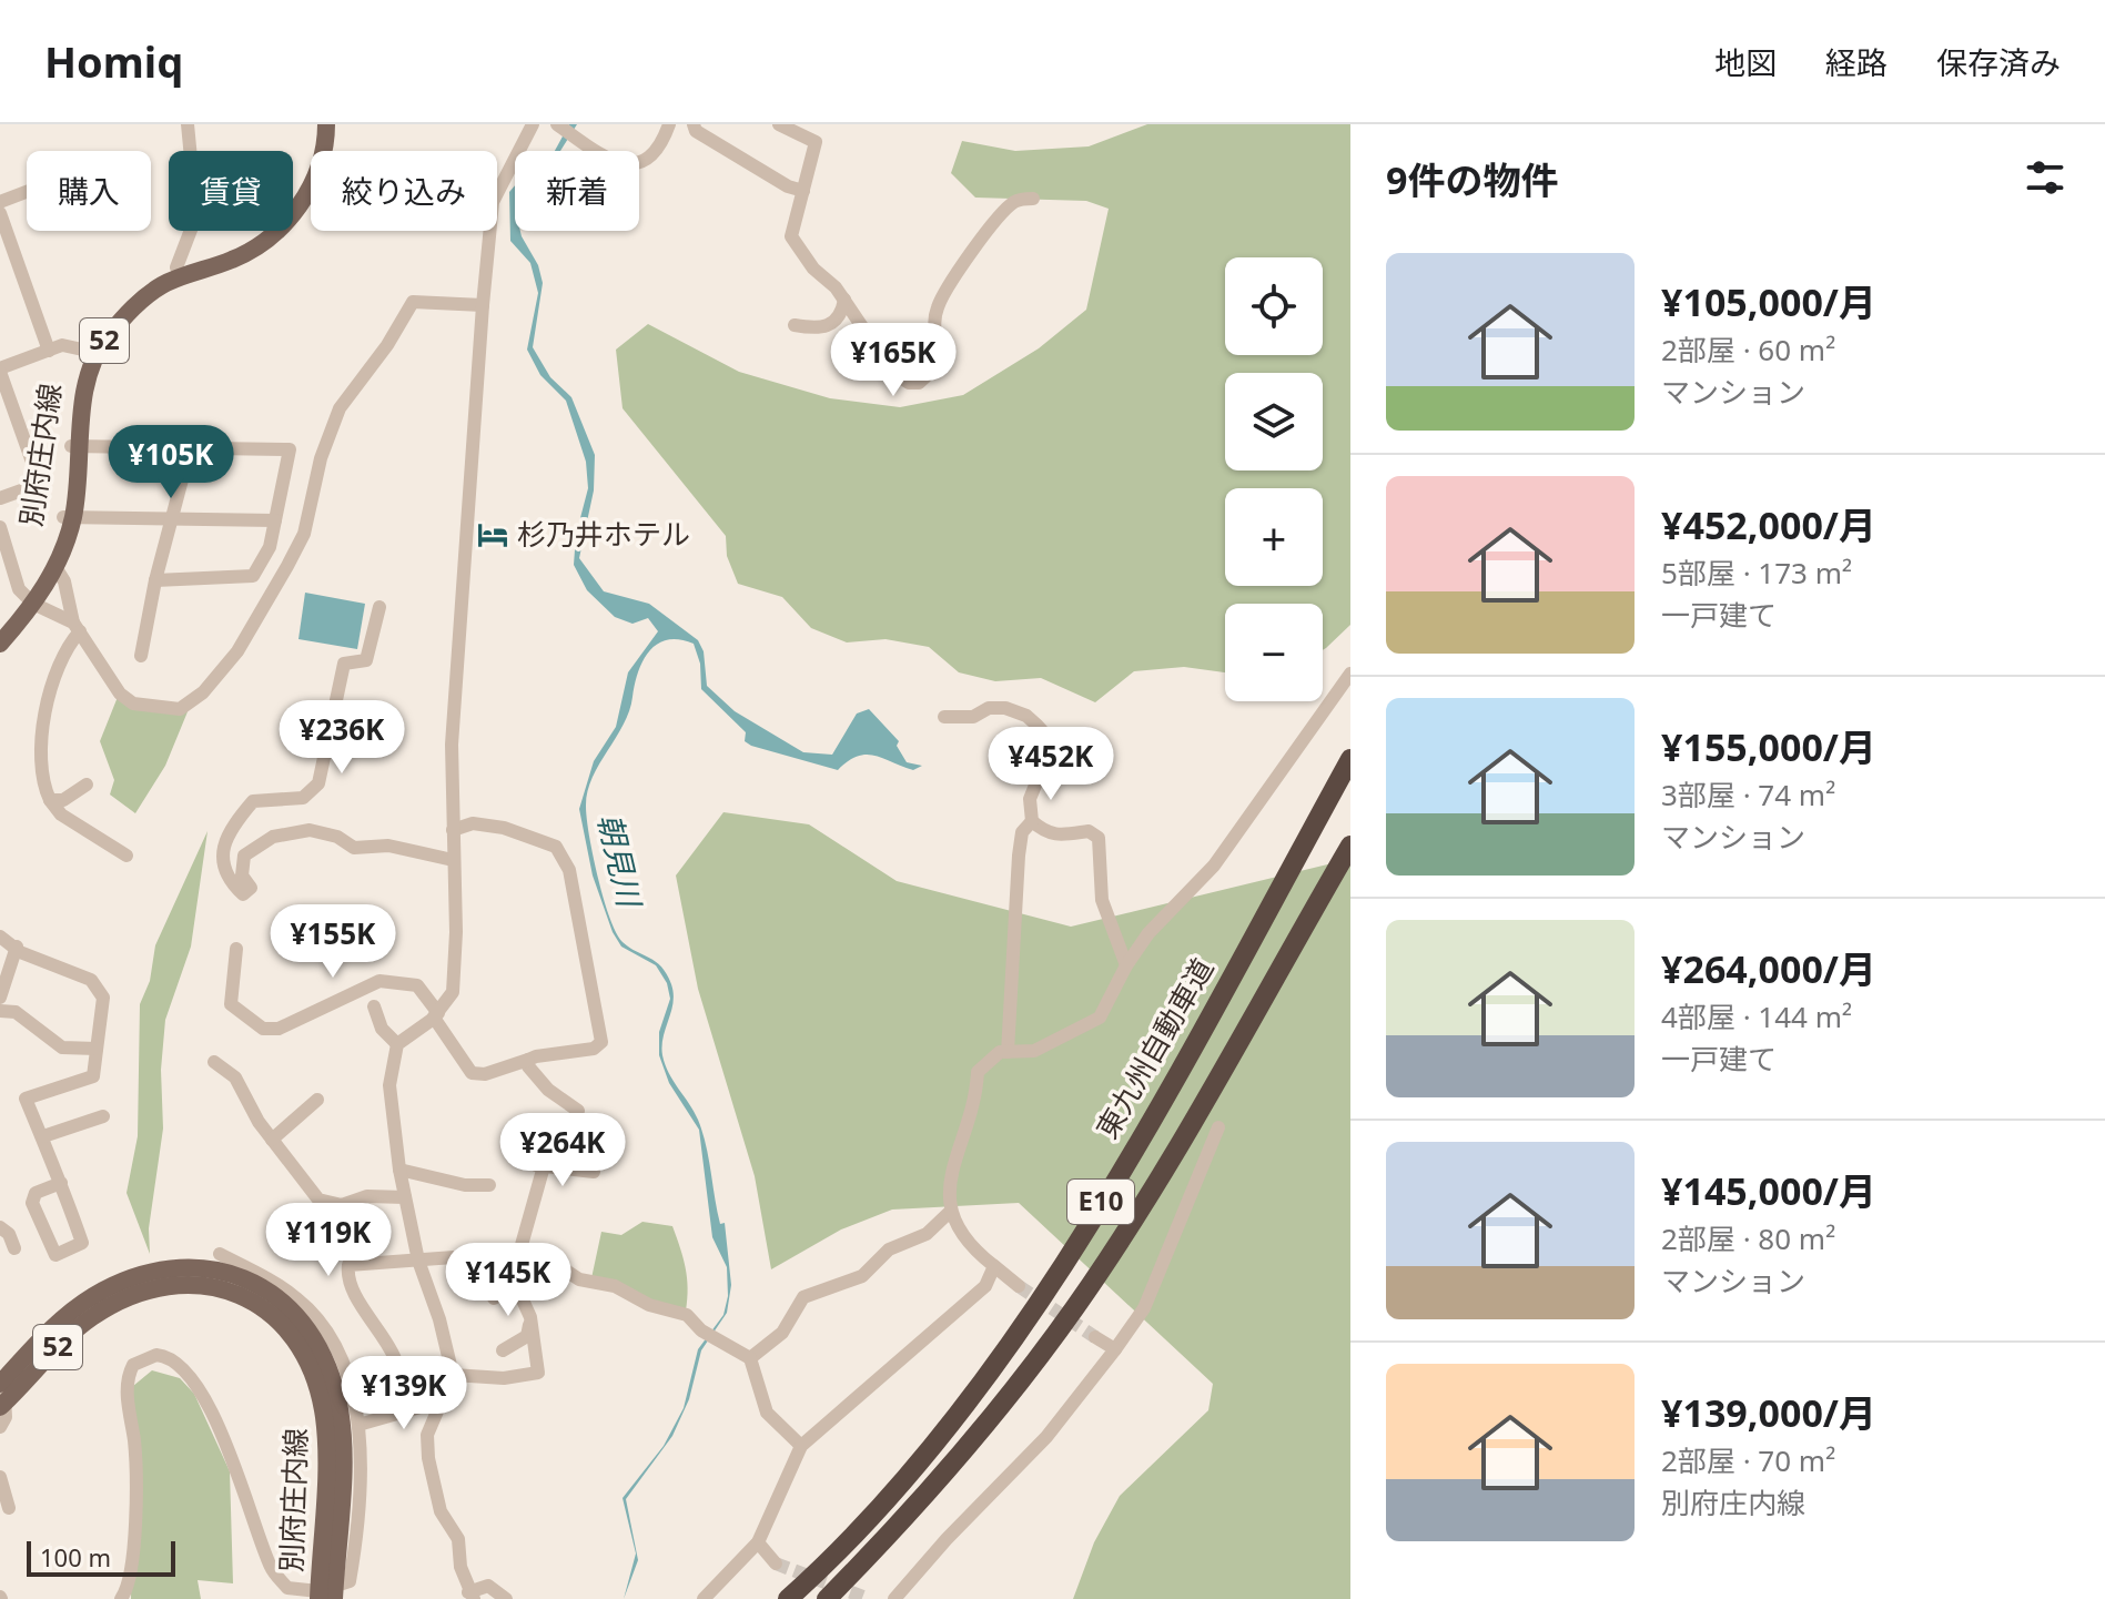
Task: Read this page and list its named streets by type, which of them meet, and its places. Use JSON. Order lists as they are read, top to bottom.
{
  "streets": {
    "highway": ["東九州自動車道", "E10"],
    "main road": ["52", "別府庄内線"]
  },
  "water": ["朝見川"],
  "places": {
    "hotel": ["杉乃井ホテル"]
  },
  "scale_bar": "100 m",
  "page": {
    "header": "Homiq",
    "nav": ["地図", "経路", "保存済み"],
    "heading": "9件の物件",
    "chip": [
      "購入",
      "賃貸",
      "絞り込み",
      "新着"
    ],
    "list": [
      {
        "name": "¥105,000/月",
        "note": "2部屋 · 60 m² · マンション"
      },
      {
        "name": "¥452,000/月",
        "note": "5部屋 · 173 m² · 一戸建て"
      },
      {
        "name": "¥155,000/月",
        "note": "3部屋 · 74 m² · マンション"
      },
      {
        "name": "¥264,000/月",
        "note": "4部屋 · 144 m² · 一戸建て"
      },
      {
        "name": "¥145,000/月",
        "note": "2部屋 · 80 m² · マンション"
      },
      {
        "name": "¥139,000/月",
        "note": "2部屋 · 70 m² · 別府庄内線"
      }
    ],
    "map_buttons": ["+", "−"],
    "price": [
      "¥165K",
      "¥105K",
      "¥236K",
      "¥452K",
      "¥155K",
      "¥264K",
      "¥119K",
      "¥145K",
      "¥139K"
    ],
    "scale": "100 m"
  }
}
